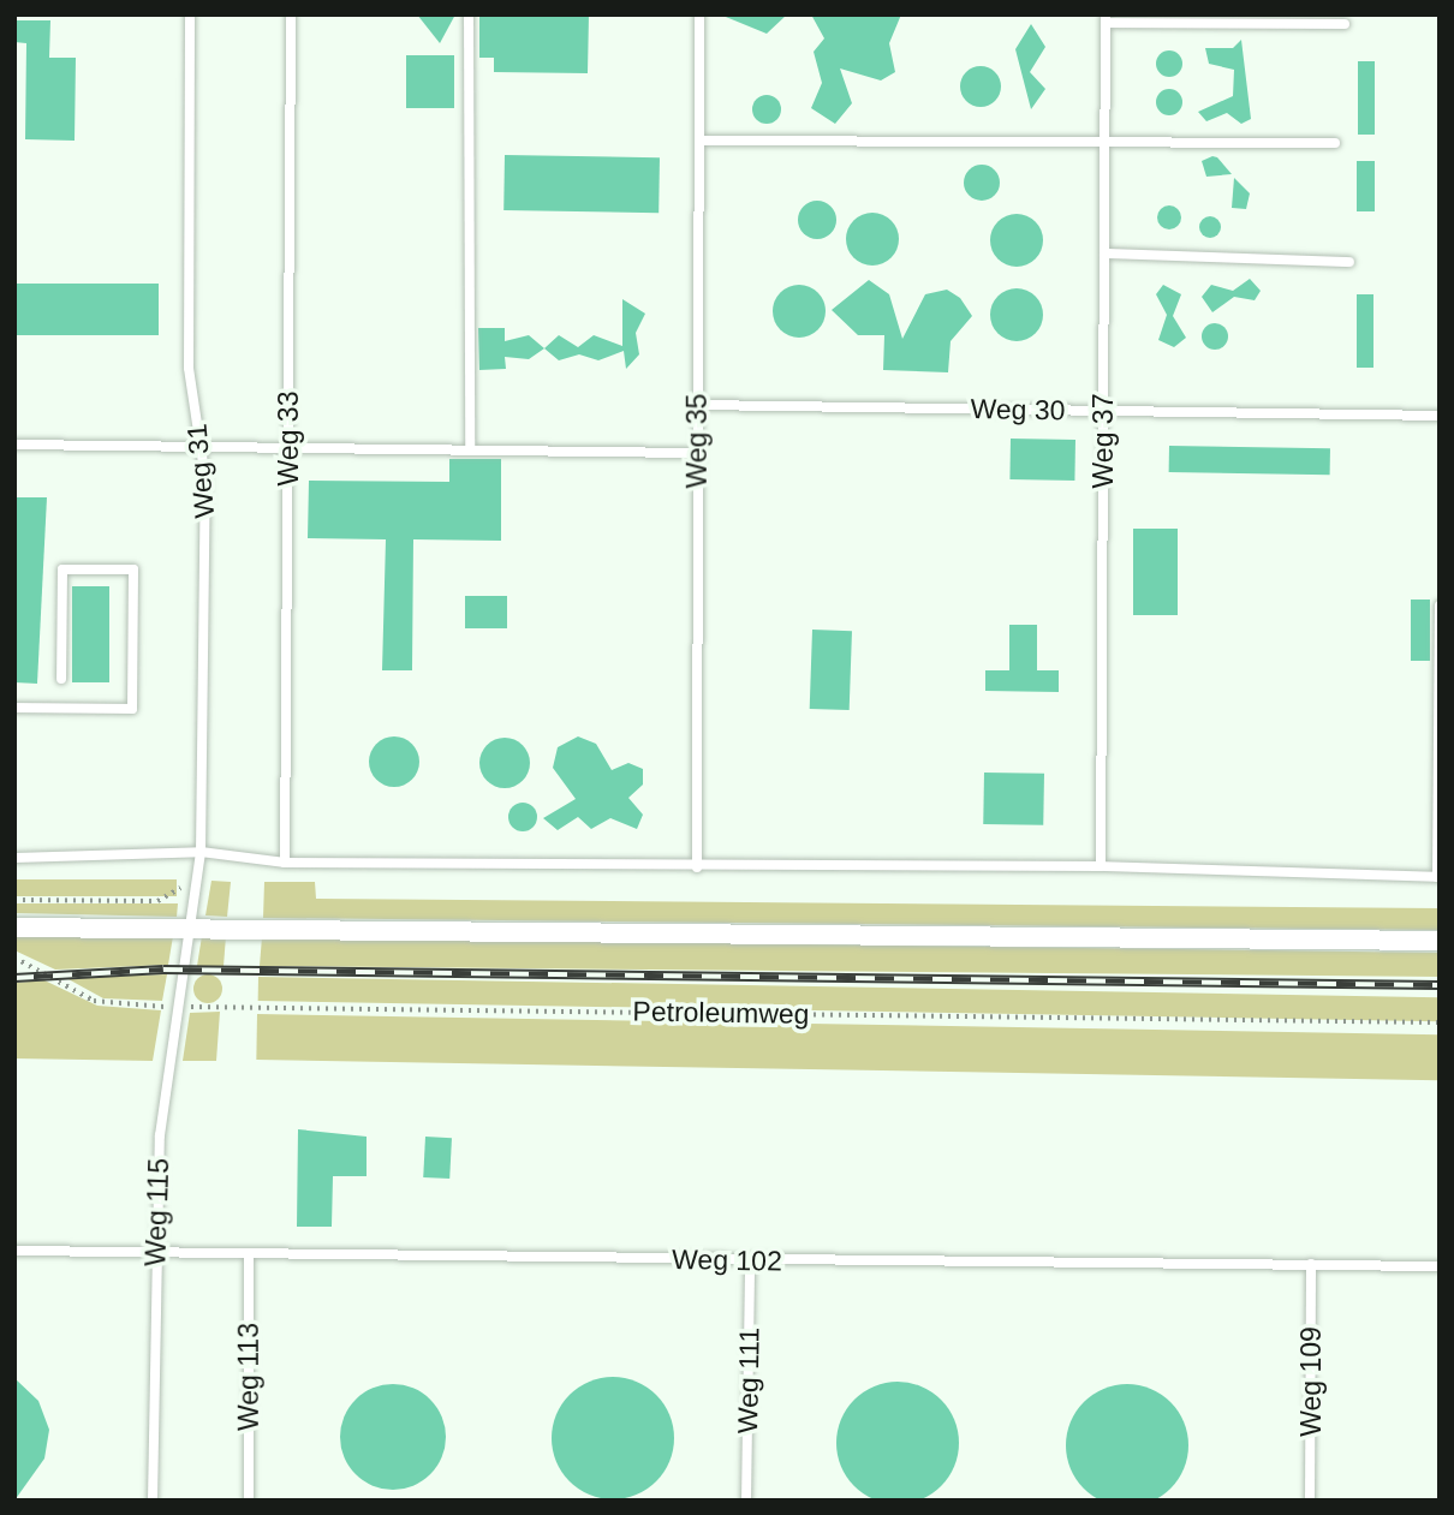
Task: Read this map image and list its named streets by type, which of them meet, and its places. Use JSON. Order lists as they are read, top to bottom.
{
  "streets": {
    "lane": [
      "Weg 30",
      "Weg 33",
      "Weg 35",
      "Weg 37",
      "Weg 31",
      "Weg 115",
      "Weg 102",
      "Weg 113",
      "Weg 111",
      "Weg 109"
    ],
    "path": ["Petroleumweg"]
  },
  "crossings": [
    ["Weg 30", "Weg 35"],
    ["Weg 30", "Weg 37"],
    ["Weg 31", "Weg 115"],
    ["Petroleumweg", "Weg 115"],
    ["Weg 115", "Weg 102"],
    ["Weg 102", "Weg 113"],
    ["Weg 102", "Weg 111"],
    ["Weg 102", "Weg 109"]
  ]
}
